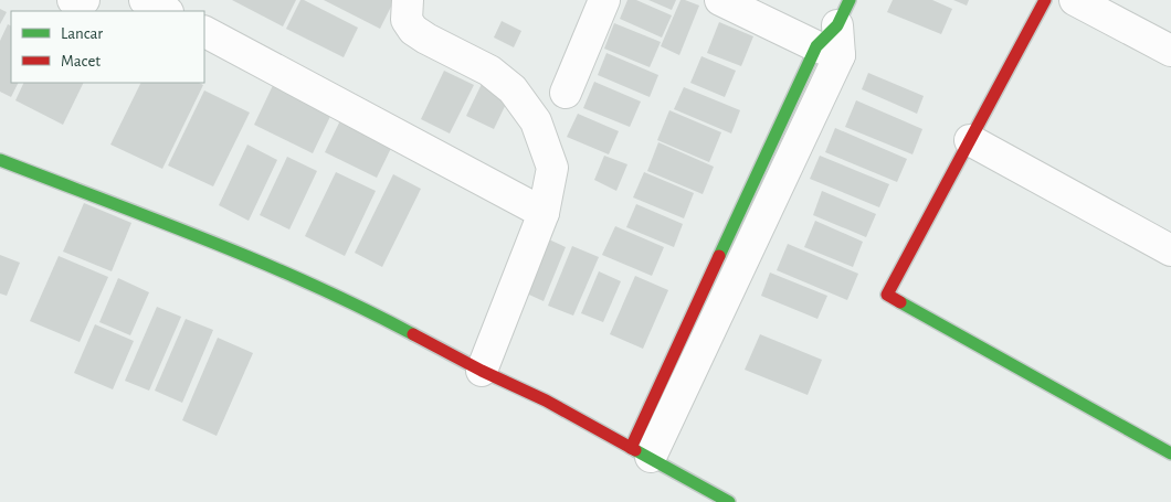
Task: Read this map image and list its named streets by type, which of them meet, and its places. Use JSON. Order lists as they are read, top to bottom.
{
  "legend": ["Lancar", "Macet"]
}
